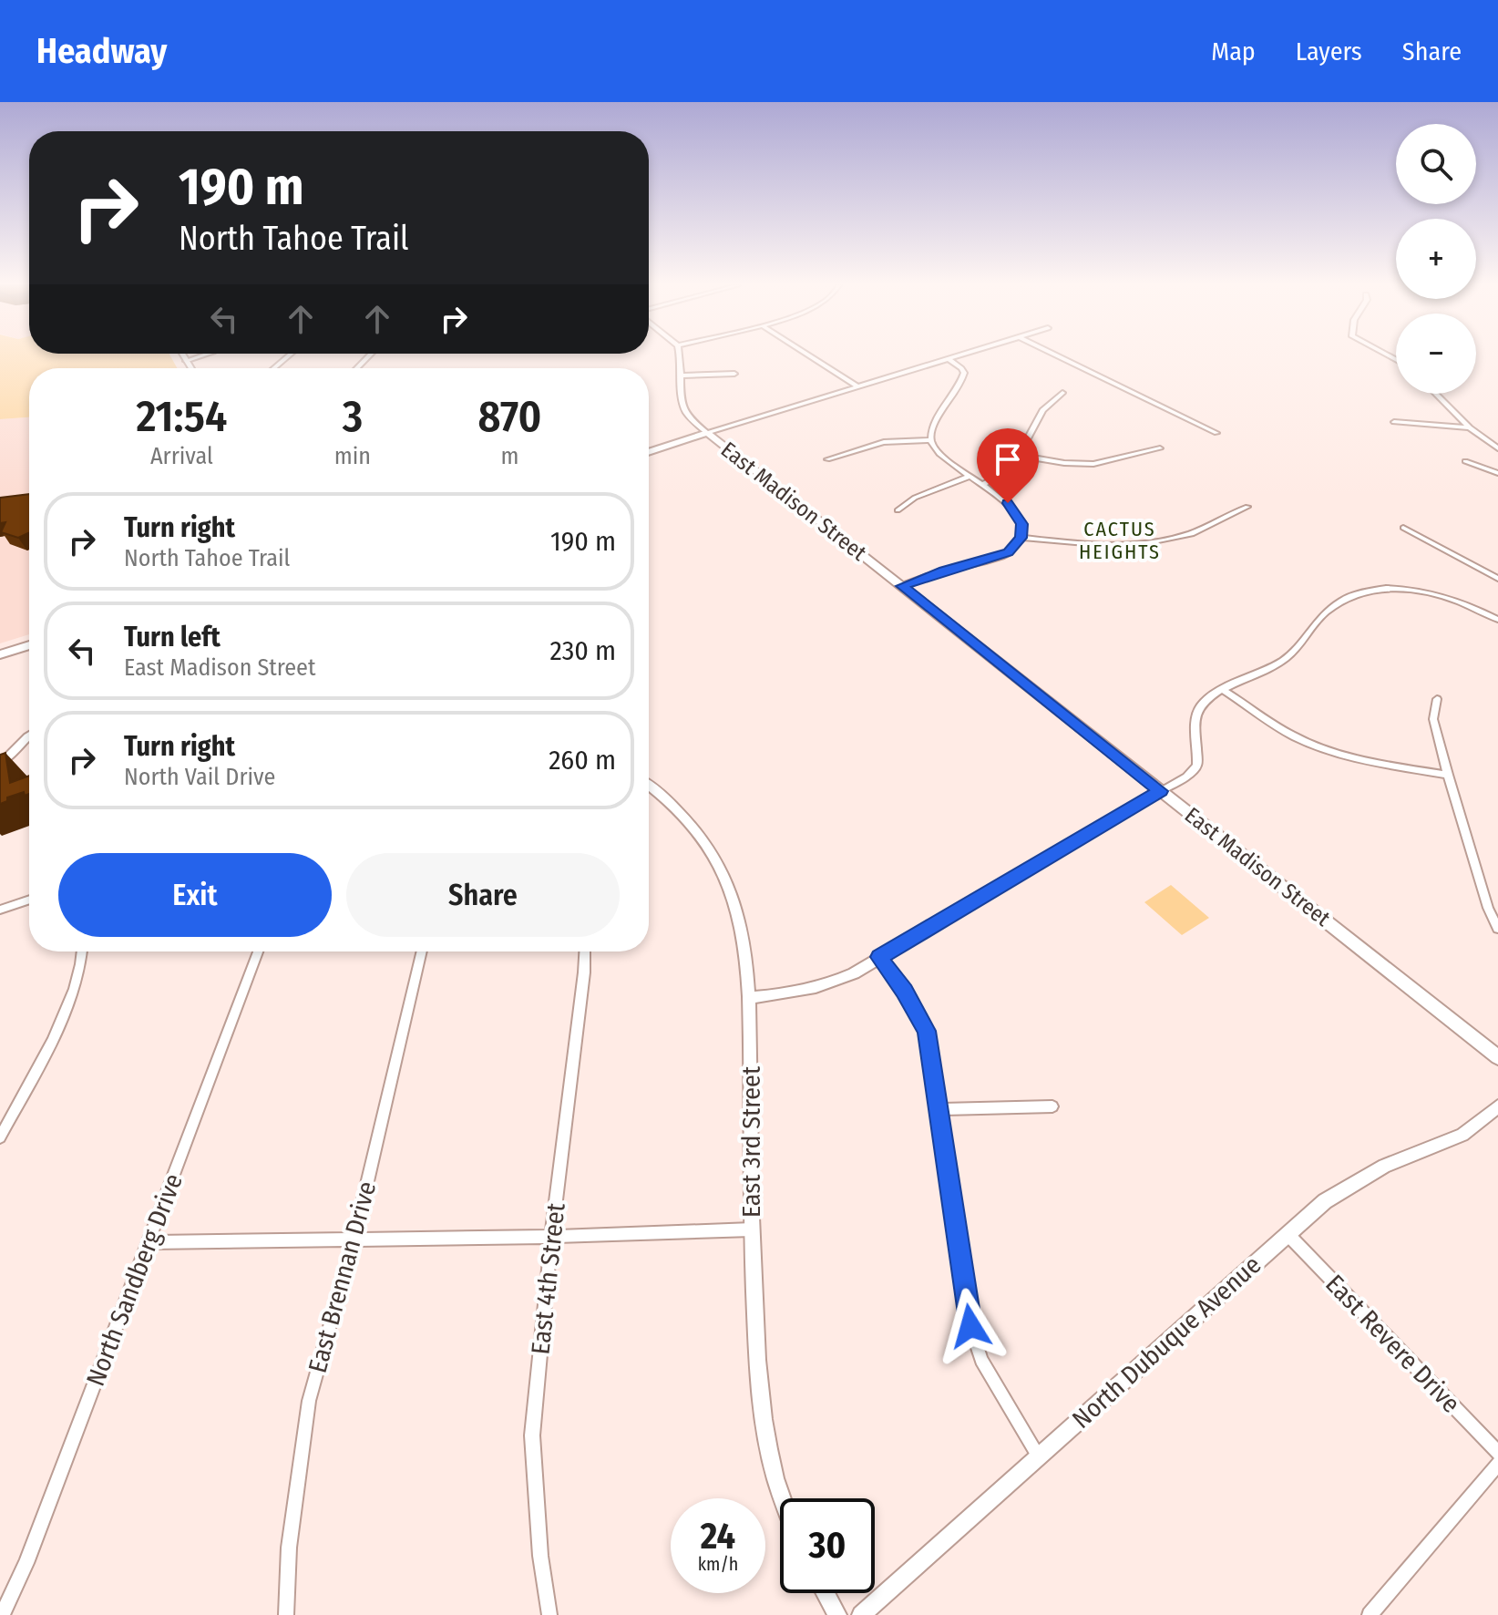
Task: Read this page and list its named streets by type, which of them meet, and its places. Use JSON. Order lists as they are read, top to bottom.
{
  "streets": {
    "main road": ["East Madison Street"],
    "street": [
      "East 3rd Street",
      "East Brennan Drive",
      "East 4th Street",
      "North Sandberg Drive",
      "North Dubuque Avenue",
      "East Revere Drive"
    ]
  },
  "crossings": [
    ["North Dubuque Avenue", "East Revere Drive"]
  ],
  "districts": ["CACTUS HEIGHTS"],
  "page": {
    "header": "Headway",
    "nav": ["Map", "Layers", "Share"],
    "map_buttons": ["+", "−"],
    "turn": ["190 m", "North Tahoe Trail"],
    "eta": [
      "21:54",
      "Arrival",
      "3",
      "min",
      "870",
      "m"
    ],
    "list": [
      {
        "name": "Turn right",
        "note": "North Tahoe Trail",
        "value": "190 m"
      },
      {
        "name": "Turn left",
        "note": "East Madison Street",
        "value": "230 m"
      },
      {
        "name": "Turn right",
        "note": "North Vail Drive",
        "value": "260 m"
      }
    ],
    "buttons": ["Exit", "Share"],
    "speed": "24 km/h",
    "limit": "30"
  }
}
